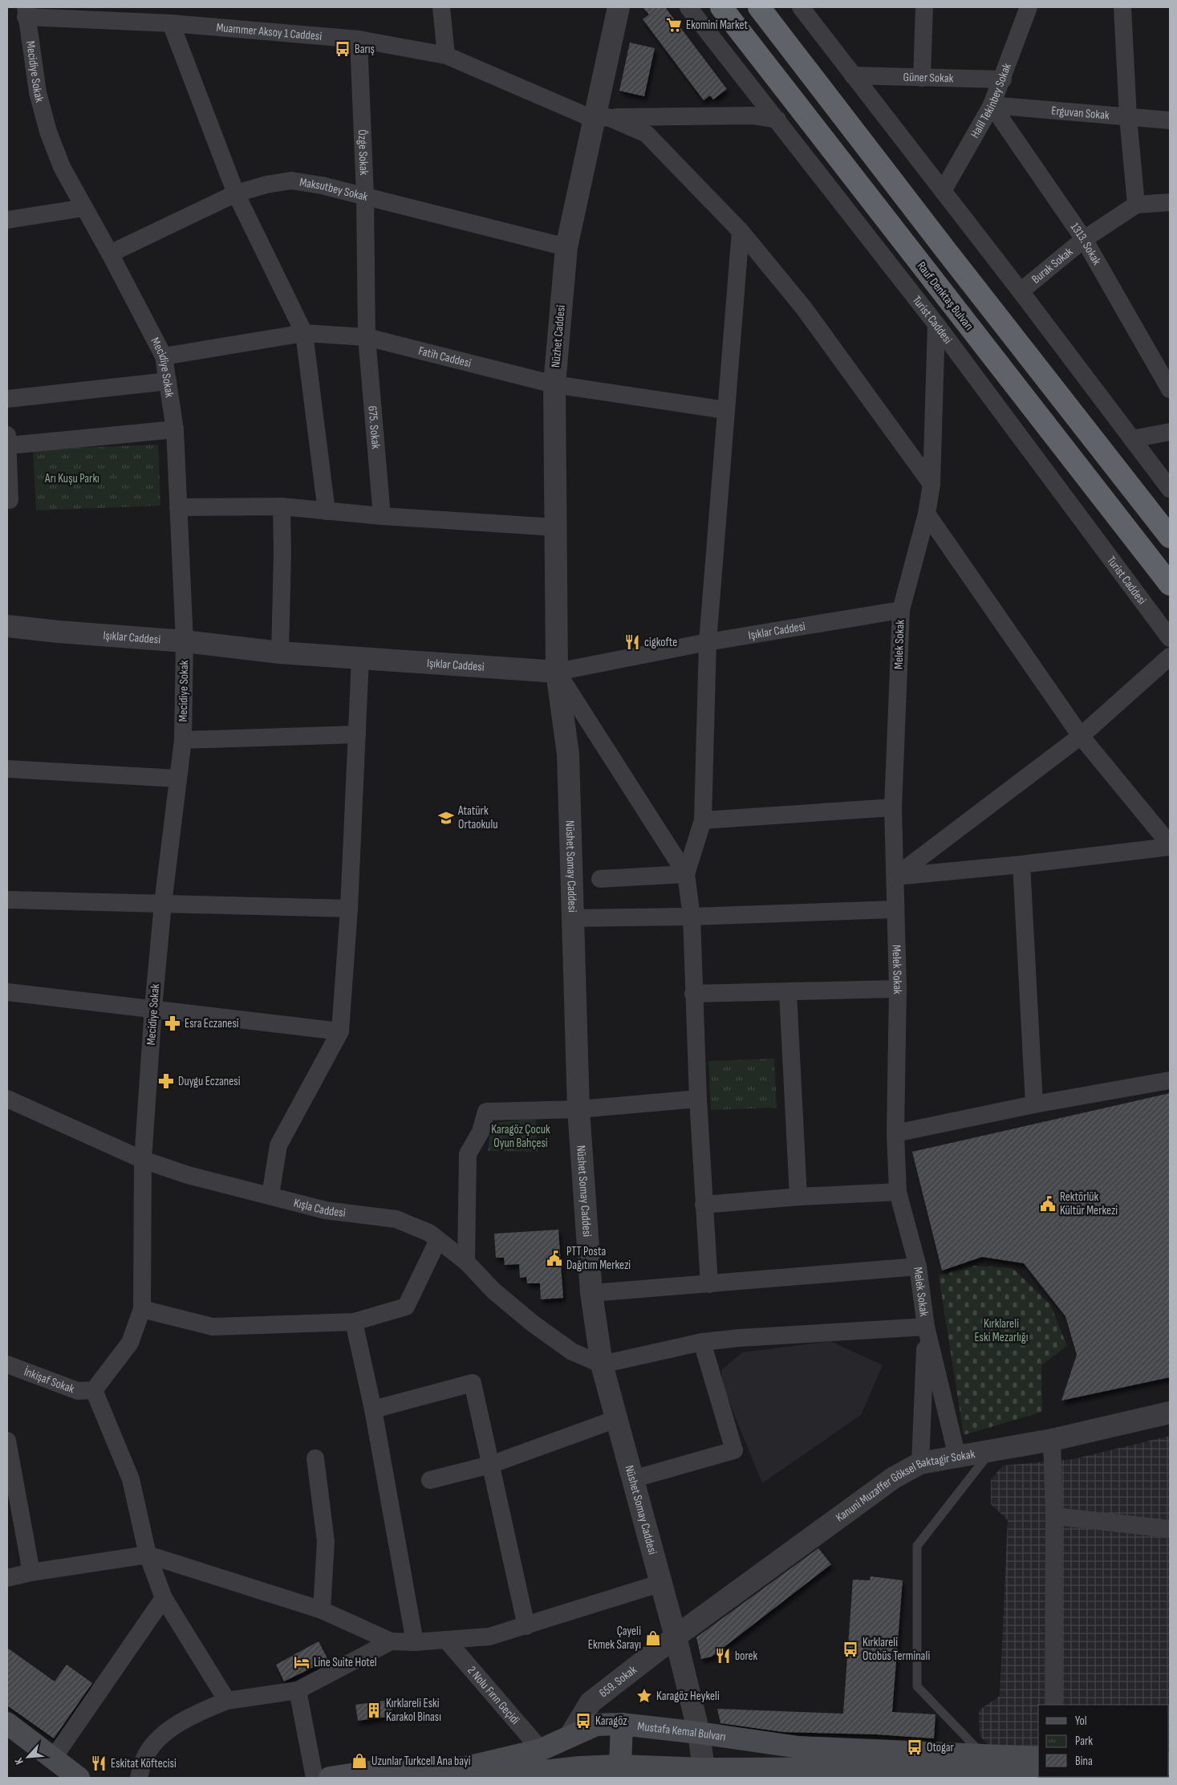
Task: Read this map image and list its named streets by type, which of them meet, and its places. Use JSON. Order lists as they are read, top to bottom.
{
  "streets": {
    "highway": ["Rauf Denktaş Bulvarı"],
    "main road": ["Mustafa Kemal Bulvarı"],
    "street": [
      "Muammer Aksoy 1 Caddesi",
      "Mecidiye Sokak",
      "Güner Sokak",
      "Halil Tekinbey Sokak",
      "Erguvan Sokak",
      "Özge Sokak",
      "Maksutbey Sokak",
      "1313. Sokak",
      "Burak Sokak",
      "Turist Caddesi",
      "Nüzhet Caddesi",
      "Fatih Caddesi",
      "675. Sokak",
      "Işıklar Caddesi",
      "Melek Sokak",
      "Nüshet Somay Caddesi",
      "Kışla Caddesi",
      "İnkişaf Sokak",
      "Kanuni Muzaffer Göksel Baktagir Sokak",
      "659. Sokak",
      "2 Nolu Fırın Geçidi"
    ]
  },
  "crossings": [
    ["Muammer Aksoy 1 Caddesi", "Mecidiye Sokak"],
    ["Muammer Aksoy 1 Caddesi", "Özge Sokak"],
    ["Muammer Aksoy 1 Caddesi", "Nüzhet Caddesi"],
    ["Muammer Aksoy 1 Caddesi", "Melek Sokak"],
    ["Mecidiye Sokak", "Maksutbey Sokak"],
    ["Mecidiye Sokak", "Fatih Caddesi"],
    ["Mecidiye Sokak", "Işıklar Caddesi"],
    ["Mecidiye Sokak", "Kışla Caddesi"],
    ["Mecidiye Sokak", "İnkişaf Sokak"],
    ["Güner Sokak", "Halil Tekinbey Sokak"],
    ["Halil Tekinbey Sokak", "Erguvan Sokak"],
    ["Halil Tekinbey Sokak", "1313. Sokak"],
    ["Erguvan Sokak", "1313. Sokak"],
    ["Özge Sokak", "Maksutbey Sokak"],
    ["Özge Sokak", "Fatih Caddesi"],
    ["Özge Sokak", "675. Sokak"],
    ["Maksutbey Sokak", "Nüzhet Caddesi"],
    ["1313. Sokak", "Burak Sokak"],
    ["Turist Caddesi", "Melek Sokak"],
    ["Nüzhet Caddesi", "Fatih Caddesi"],
    ["Nüzhet Caddesi", "Işıklar Caddesi"],
    ["Nüzhet Caddesi", "Nüshet Somay Caddesi"],
    ["Fatih Caddesi", "675. Sokak"],
    ["Işıklar Caddesi", "Melek Sokak"],
    ["Işıklar Caddesi", "Nüshet Somay Caddesi"],
    ["Melek Sokak", "Kanuni Muzaffer Göksel Baktagir Sokak"],
    ["Nüshet Somay Caddesi", "Kışla Caddesi"],
    ["Nüshet Somay Caddesi", "Kanuni Muzaffer Göksel Baktagir Sokak"],
    ["Nüshet Somay Caddesi", "659. Sokak"],
    ["Nüshet Somay Caddesi", "Mustafa Kemal Bulvarı"],
    ["Kanuni Muzaffer Göksel Baktagir Sokak", "659. Sokak"],
    ["659. Sokak", "Mustafa Kemal Bulvarı"],
    ["2 Nolu Fırın Geçidi", "Mustafa Kemal Bulvarı"]
  ],
  "parks": ["Arı Kuşu Parkı", "Karagöz Çocuk Oyun Bahçesi", "Kırklareli Eski Mezarlığı"],
  "places": {
    "supermarket": ["Ekomini Market"],
    "bus stop": [
      "Barış",
      "Kırklareli Otobüs Terminali",
      "Karagöz",
      "Otogar"
    ],
    "restaurant": ["cigkofte", "borek", "Eskitat Köftecisi"],
    "school or university": ["Atatürk Ortaokulu"],
    "pharmacy": ["Esra Eczanesi", "Duygu Eczanesi"],
    "public building": ["Rektörlük Kültür Merkezi", "PTT Posta Dağıtım Merkezi"],
    "shop": ["Çayeli Ekmek Sarayı", "Uzunlar Turkcell Ana bayi"],
    "hotel": ["Line Suite Hotel"],
    "place": ["Karagöz Heykeli"],
    "building": ["Kırklareli Eski Karakol Binası"]
  },
  "legend": ["Yol", "Park", "Bina"],
  "north": "bottom left"
}
